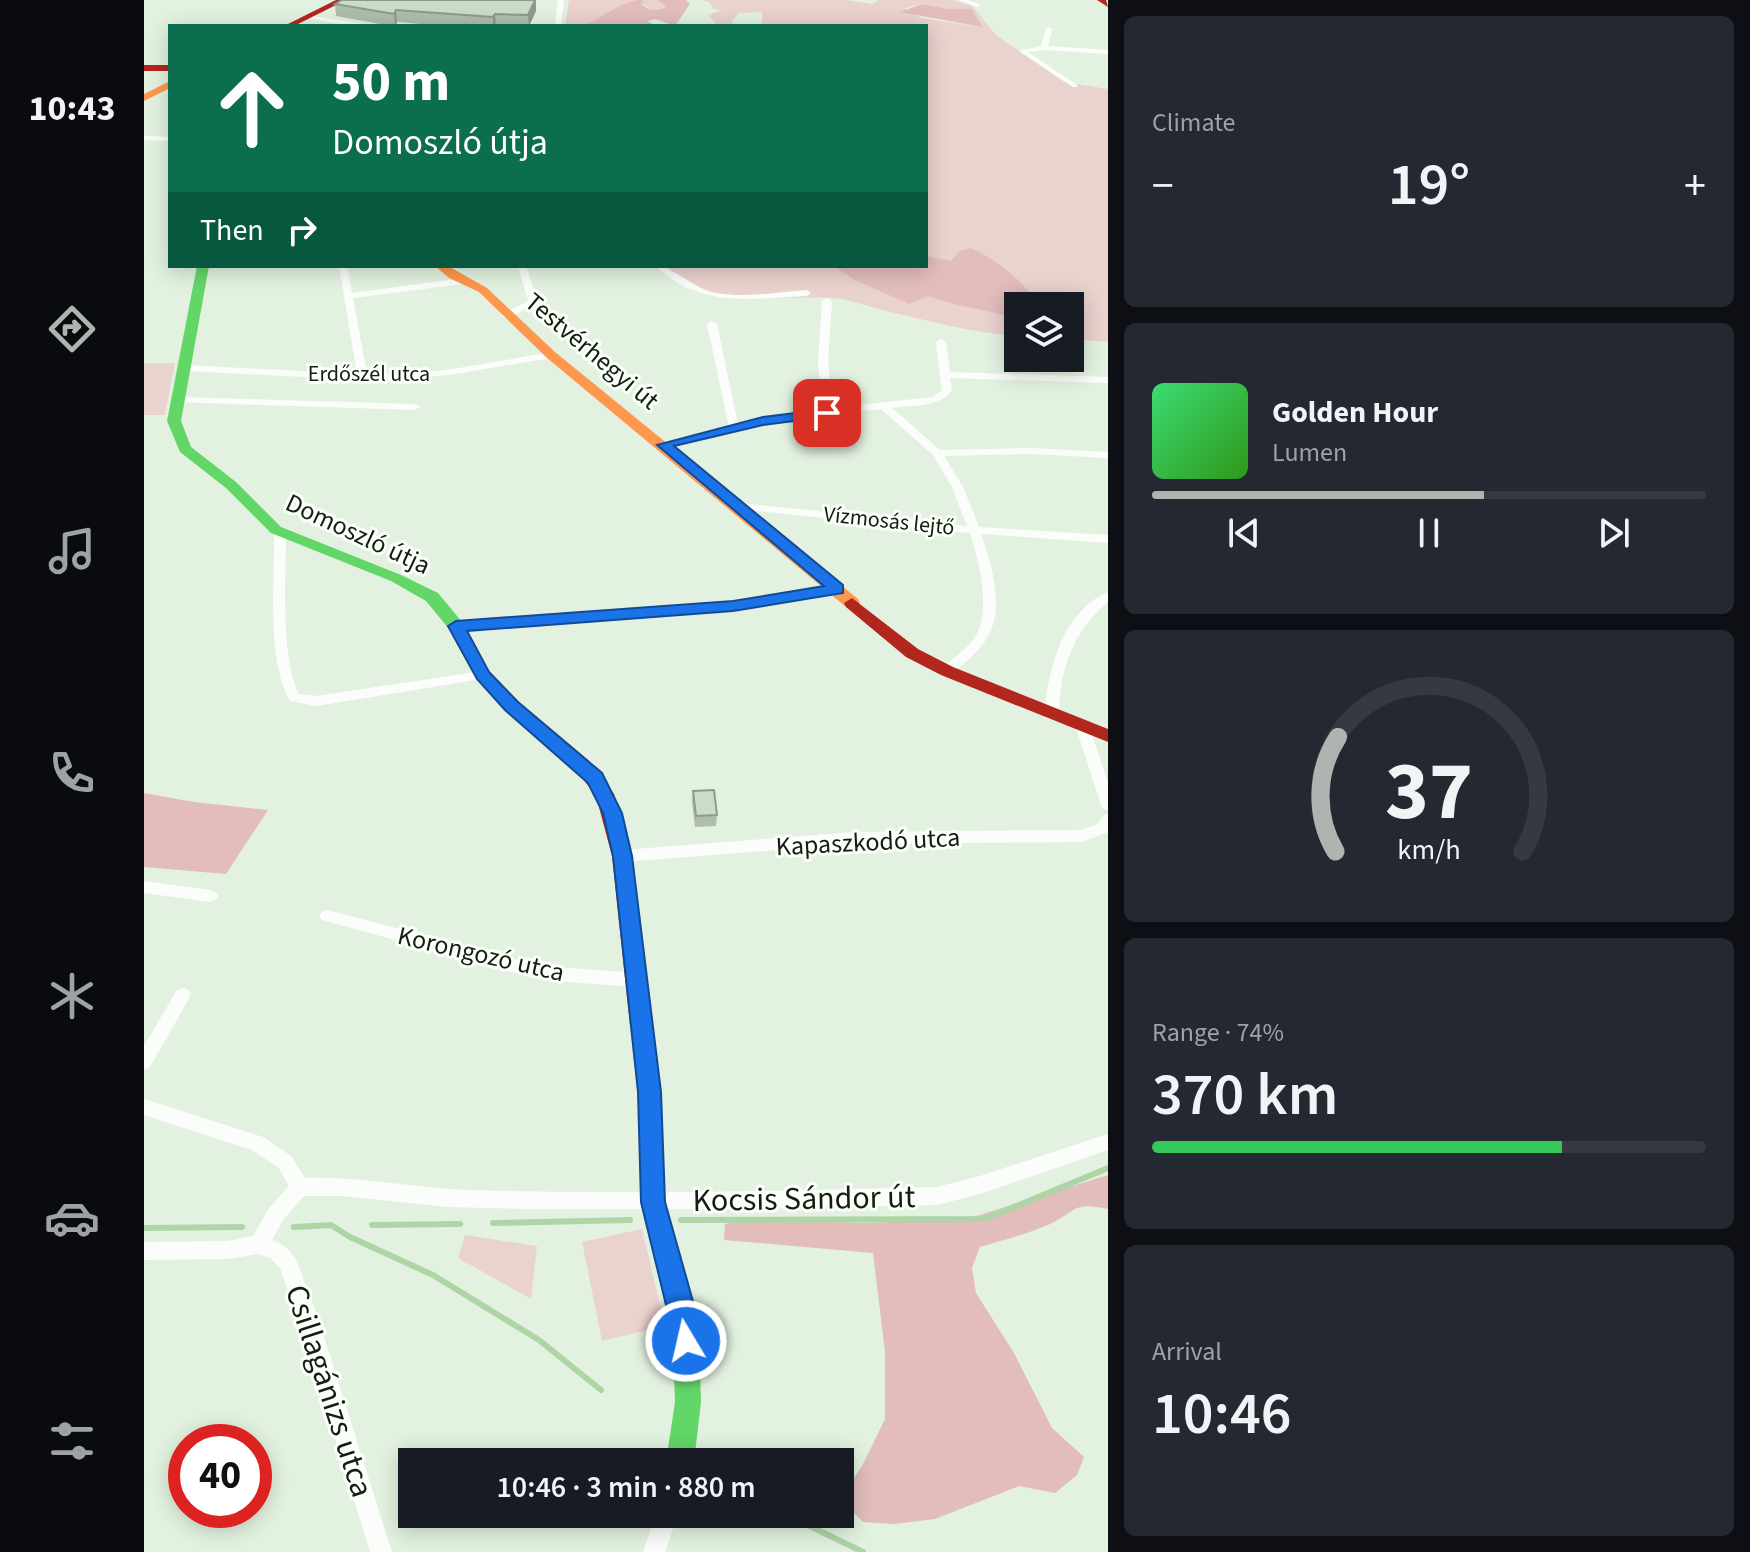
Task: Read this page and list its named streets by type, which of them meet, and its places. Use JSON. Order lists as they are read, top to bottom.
{
  "streets": {
    "street": [
      "Testvérhegyi út",
      "Erdőszél utca",
      "Vízmosás lejtő",
      "Domoszló útja",
      "Kapaszkodó utca",
      "Korongozó utca",
      "Kocsis Sándor út",
      "Csillagánizs utca"
    ]
  },
  "crossings": [
    ["Testvérhegyi út", "Erdőszél utca"],
    ["Testvérhegyi út", "Vízmosás lejtő"],
    ["Erdőszél utca", "Domoszló útja"],
    ["Domoszló útja", "Kapaszkodó utca"],
    ["Domoszló útja", "Korongozó utca"],
    ["Domoszló útja", "Kocsis Sándor út"]
  ],
  "page": {
    "tabs": "10:43",
    "tile": [
      "Climate",
      ["Range · 74%", "370 km"],
      ["Arrival", "10:46"]
    ],
    "turn": ["50 m", "Domoszló útja"],
    "heat": ["−", "19°", "+"],
    "then": "Then",
    "song": ["Golden Hour", "Lumen"],
    "limit": "40",
    "trip": "10:46 · 3 min · 880 m",
    "gauge": ["37", "km/h"]
  }
}
